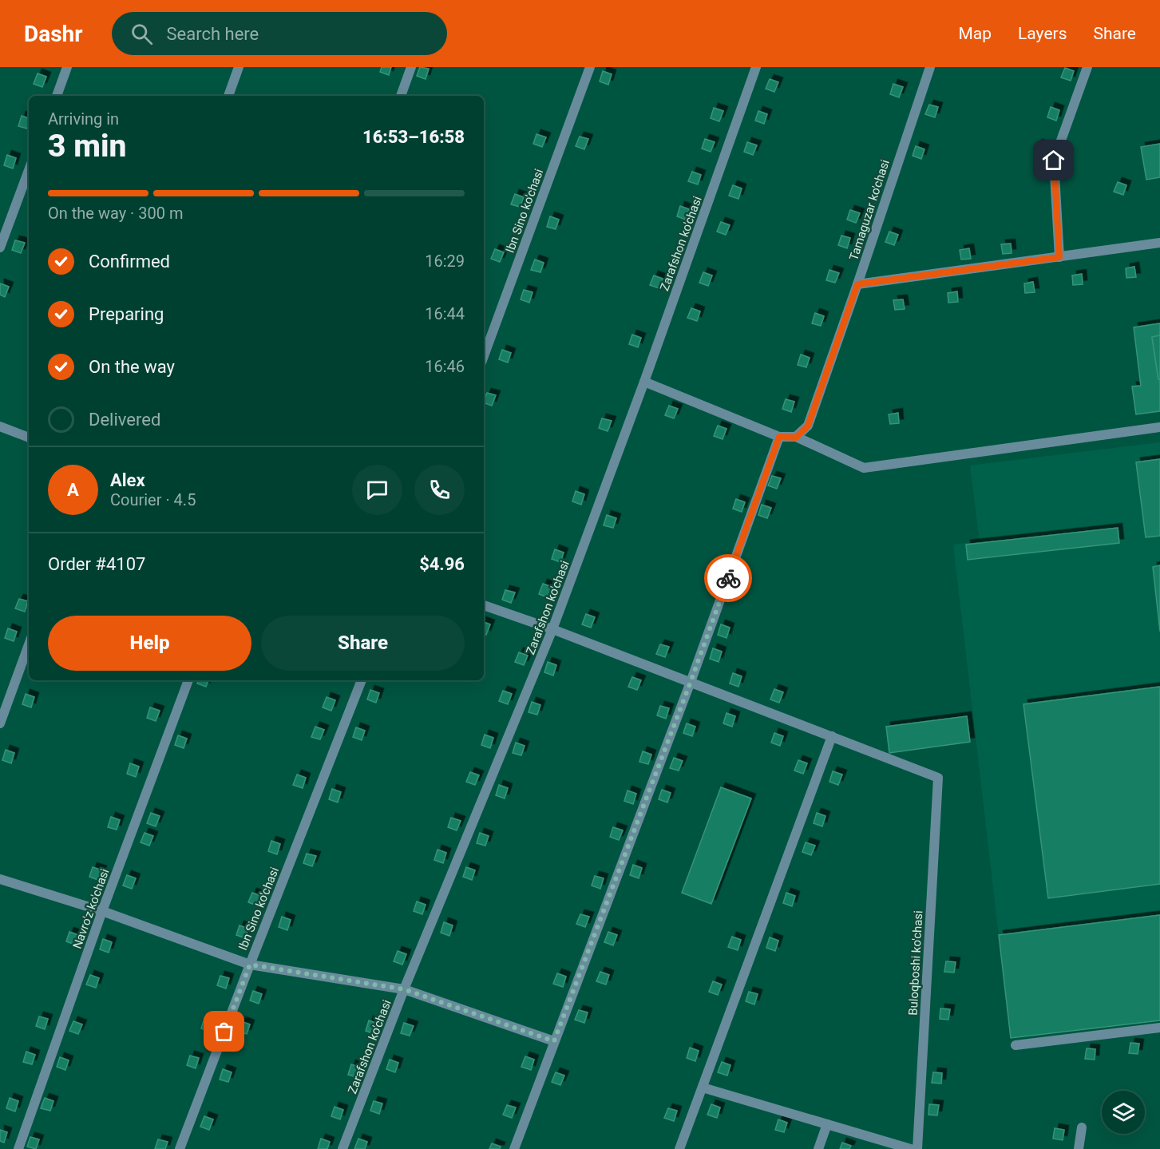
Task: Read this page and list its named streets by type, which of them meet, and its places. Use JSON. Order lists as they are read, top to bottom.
{
  "streets": {
    "street": [
      "Tamaguzar ko'chasi",
      "Ibn Sino ko'chasi",
      "Zarafshon ko'chasi",
      "Navro'z ko'chasi",
      "Buloqboshi ko'chasi"
    ]
  },
  "page": {
    "header": "Dashr",
    "search": "Search here",
    "nav": ["Map", "Layers", "Share"],
    "heading": ["3 min", "Arriving in", "16:53–16:58"],
    "panel": [
      "Alex",
      "Courier · 4.5",
      "Order #4107",
      "$4.96"
    ],
    "bar": "On the way · 300 m",
    "list": [
      ["Confirmed", "16:29"],
      ["Preparing", "16:44"],
      ["On the way", "16:46"],
      "Delivered"
    ],
    "round": "A",
    "buttons": ["Help", "Share"]
  }
}
